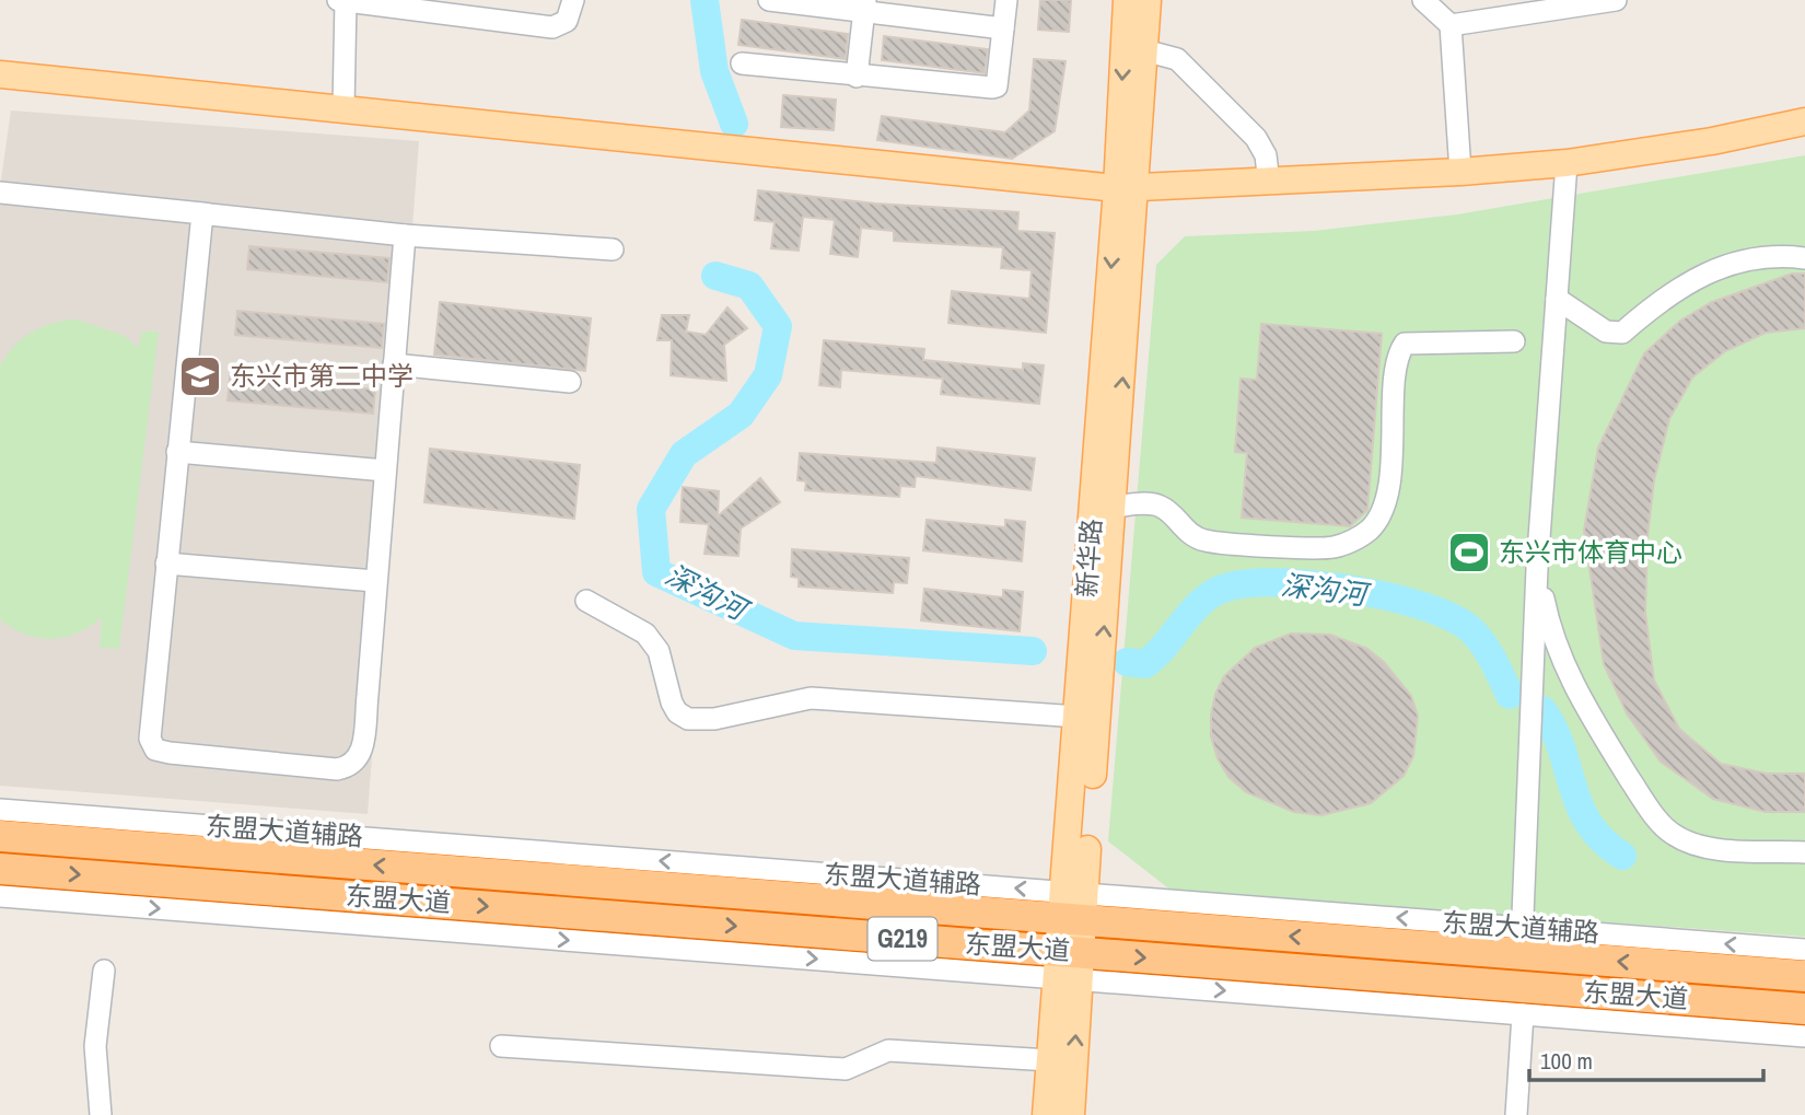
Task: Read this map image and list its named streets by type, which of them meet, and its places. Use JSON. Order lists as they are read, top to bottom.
{
  "streets": {
    "highway": ["东盟大道", "G219"],
    "main road": ["新华路"],
    "street": ["东盟大道辅路"]
  },
  "crossings": [
    ["新华路", "东盟大道辅路"],
    ["新华路", "东盟大道"],
    ["东盟大道辅路", "东盟大道"]
  ],
  "water": ["深沟河"],
  "places": {
    "school or university": ["东兴市第二中学"],
    "sports": ["东兴市体育中心"]
  },
  "scale_bar": "100 m"
}
